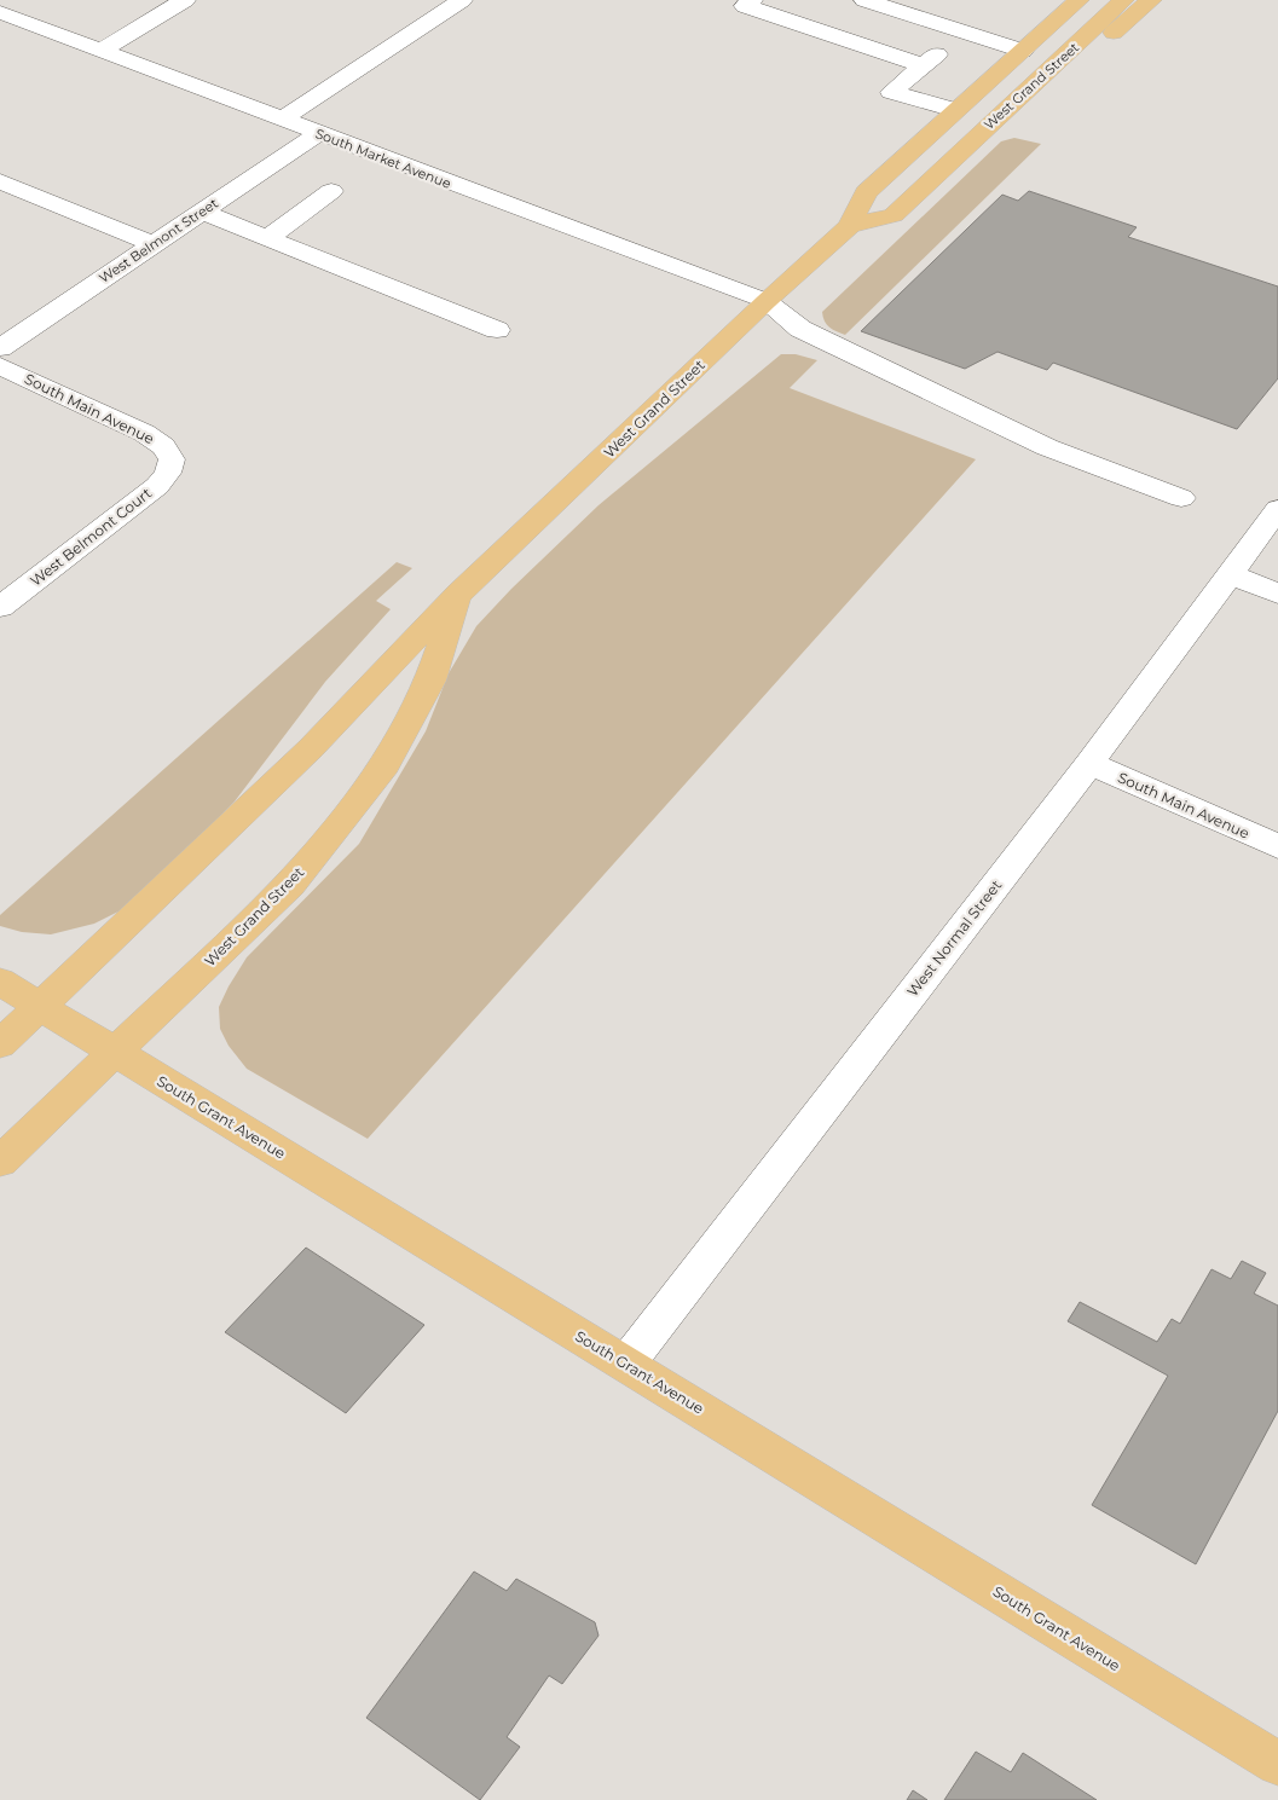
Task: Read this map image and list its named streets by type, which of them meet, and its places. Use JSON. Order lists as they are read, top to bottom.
{
  "streets": {
    "main road": ["West Grand Street", "South Grant Avenue"],
    "street": [
      "South Market Avenue",
      "West Belmont Street",
      "South Main Avenue",
      "West Belmont Court",
      "West Normal Street"
    ]
  },
  "crossings": [
    ["West Grand Street", "South Market Avenue"],
    ["West Grand Street", "South Grant Avenue"],
    ["South Market Avenue", "West Belmont Street"],
    ["South Main Avenue", "West Belmont Court"],
    ["South Main Avenue", "West Normal Street"],
    ["West Normal Street", "South Grant Avenue"]
  ]
}
